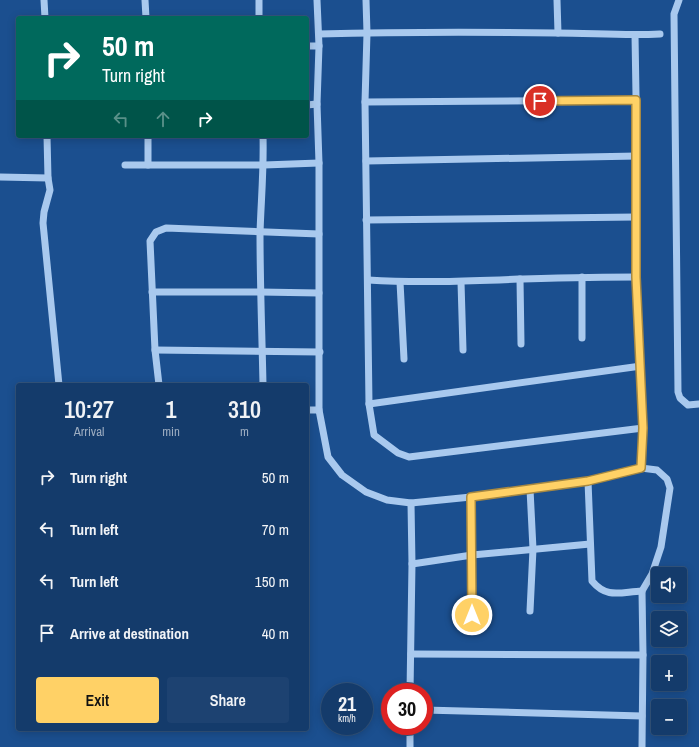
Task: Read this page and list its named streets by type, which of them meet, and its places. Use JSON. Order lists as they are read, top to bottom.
{
  "page": {
    "turn": ["50 m", "Turn right"],
    "eta": [
      "10:27",
      "Arrival",
      "1",
      "min",
      "310",
      "m"
    ],
    "list": [
      {
        "name": "Turn right",
        "value": "50 m"
      },
      {
        "name": "Turn left",
        "value": "70 m"
      },
      {
        "name": "Turn left",
        "value": "150 m"
      },
      {
        "name": "Arrive at destination",
        "value": "40 m"
      }
    ],
    "map_buttons": ["+", "−"],
    "buttons": ["Exit", "Share"],
    "speed": "21 km/h",
    "limit": "30"
  }
}
